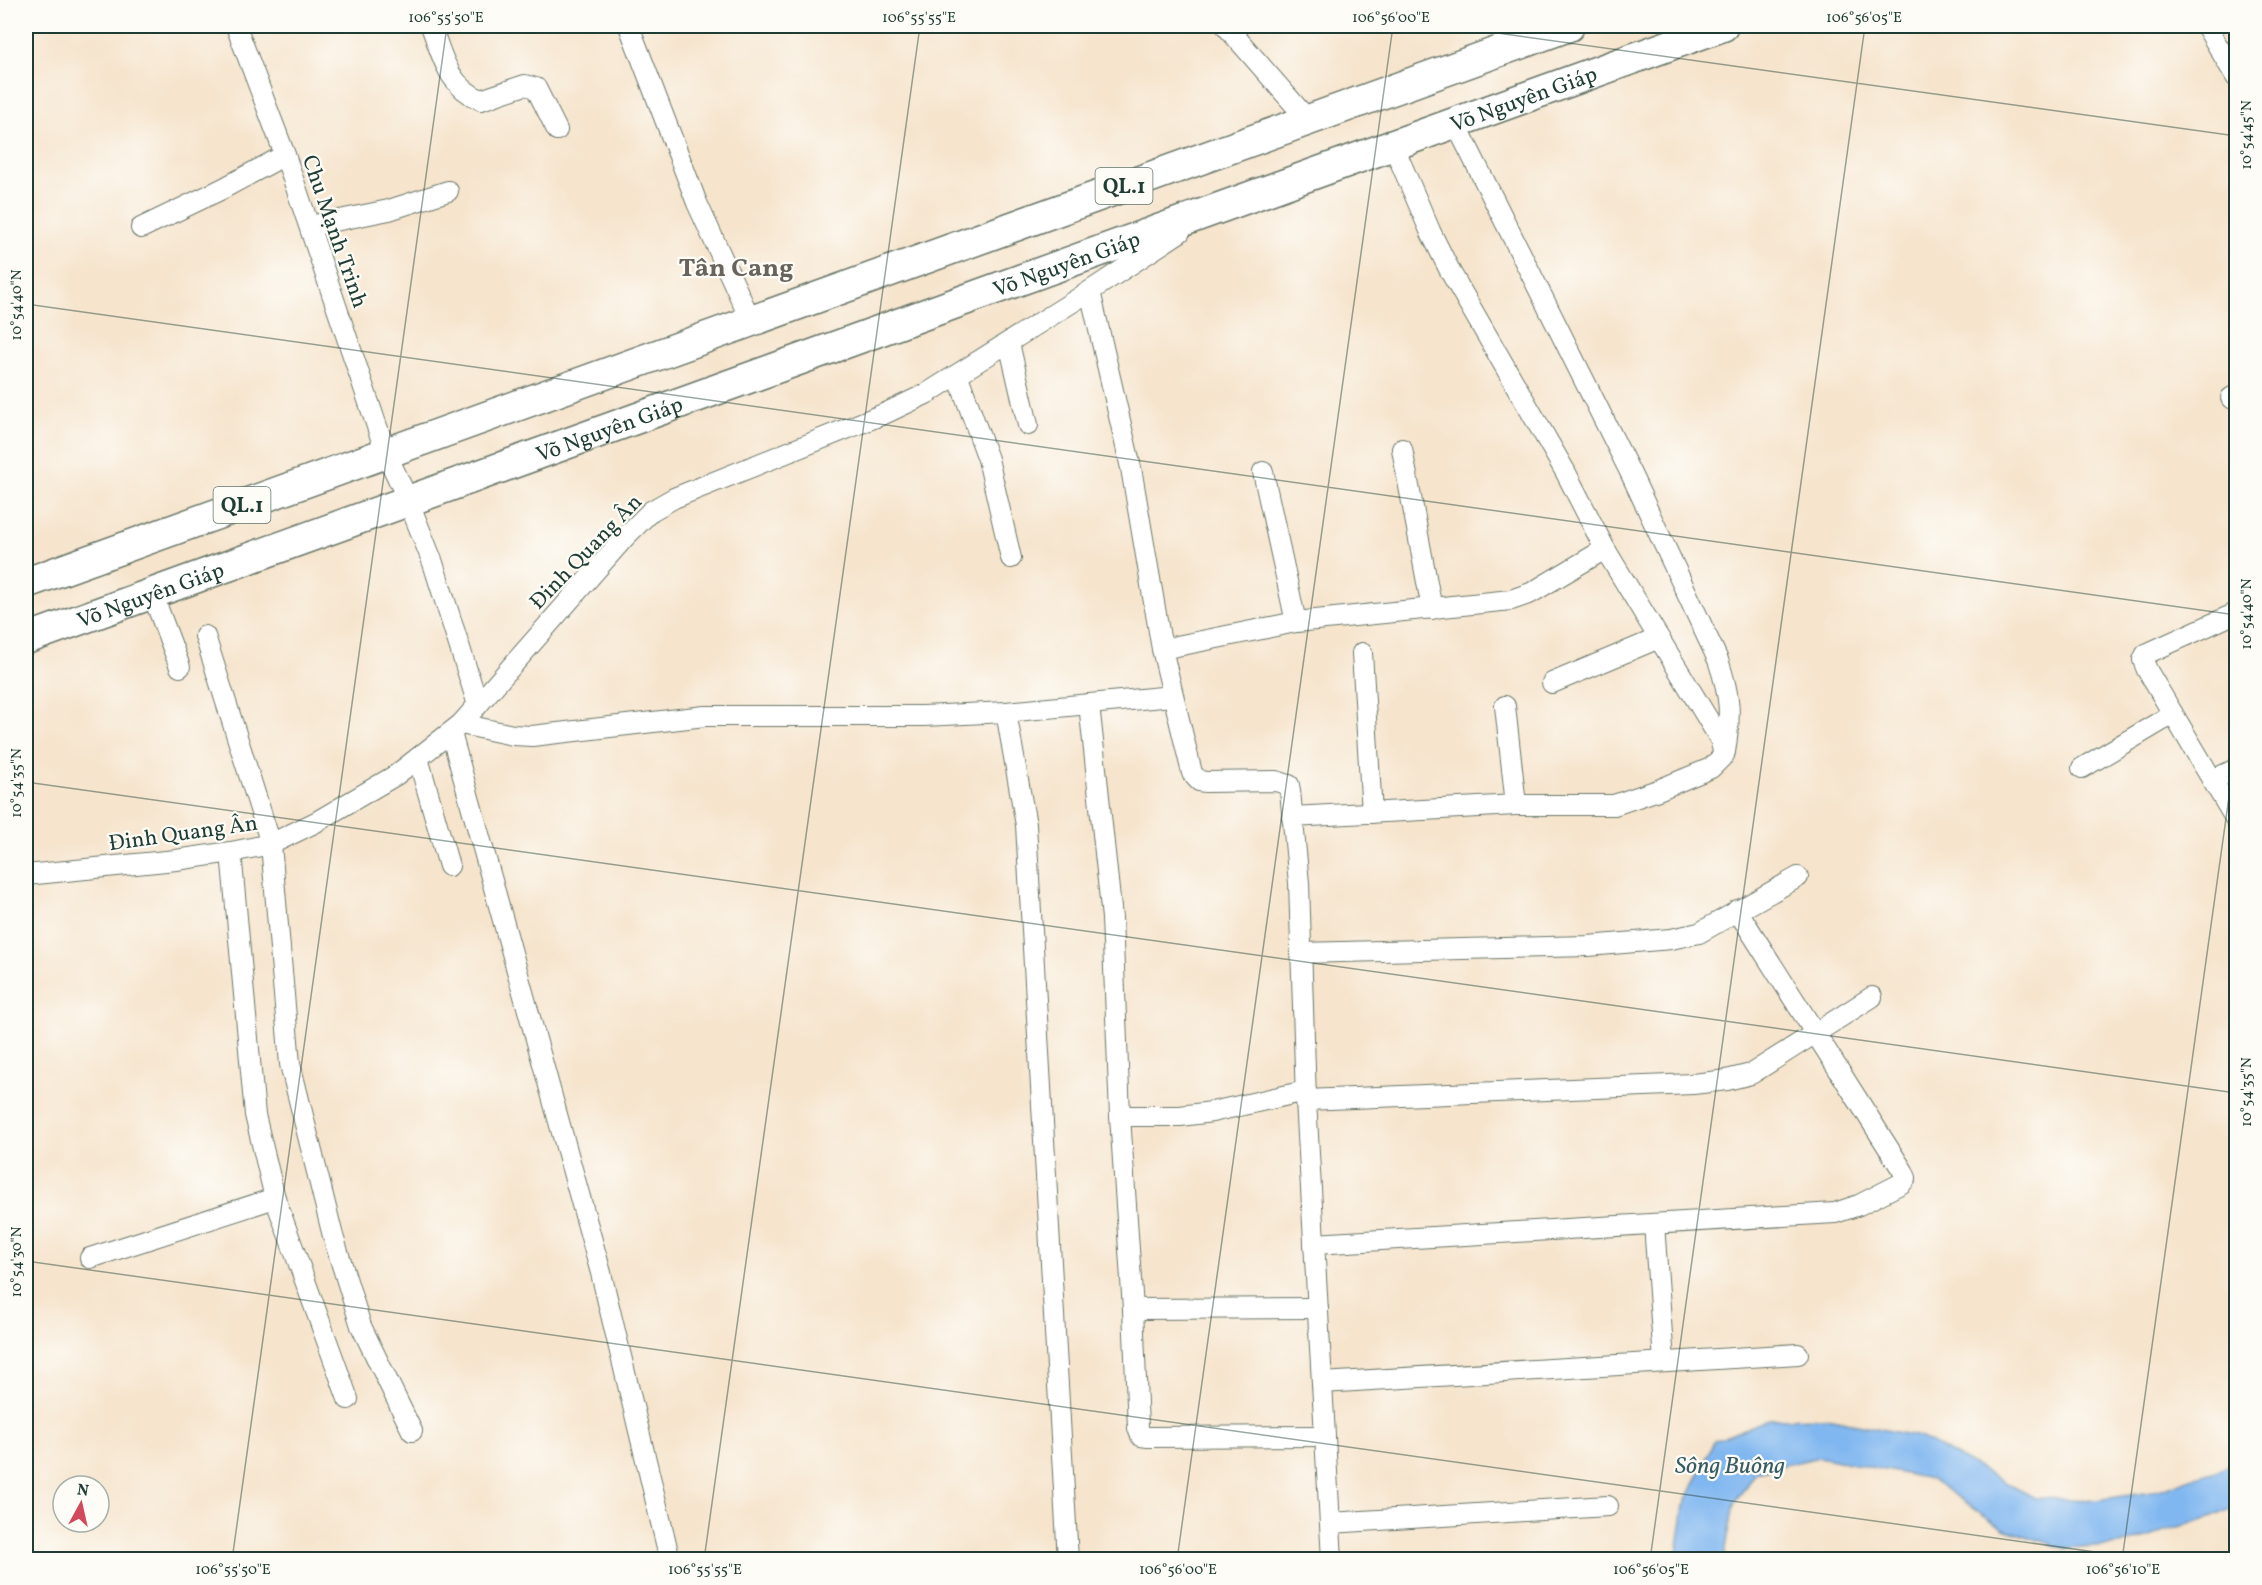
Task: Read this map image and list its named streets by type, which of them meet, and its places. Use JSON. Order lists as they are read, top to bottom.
{
  "streets": {
    "highway": ["Võ Nguyên Giáp", "QL.1"],
    "street": ["Chu Mạnh Trinh", "Đinh Quang Ân"]
  },
  "crossings": [
    ["Võ Nguyên Giáp", "Chu Mạnh Trinh"],
    ["Võ Nguyên Giáp", "Đinh Quang Ân"],
    ["QL.1", "Chu Mạnh Trinh"],
    ["Chu Mạnh Trinh", "Đinh Quang Ân"]
  ],
  "districts": ["Tân Cang"],
  "water": ["Sông Buông"],
  "north": "top",
  "coordinates": [
    "106°55'50\"E",
    "106°55'55\"E",
    "106°56'00\"E",
    "106°56'05\"E",
    "10°54'45\"N",
    "10°54'40\"N",
    "10°54'35\"N",
    "10°54'30\"N",
    "106°56'10\"E"
  ]
}
